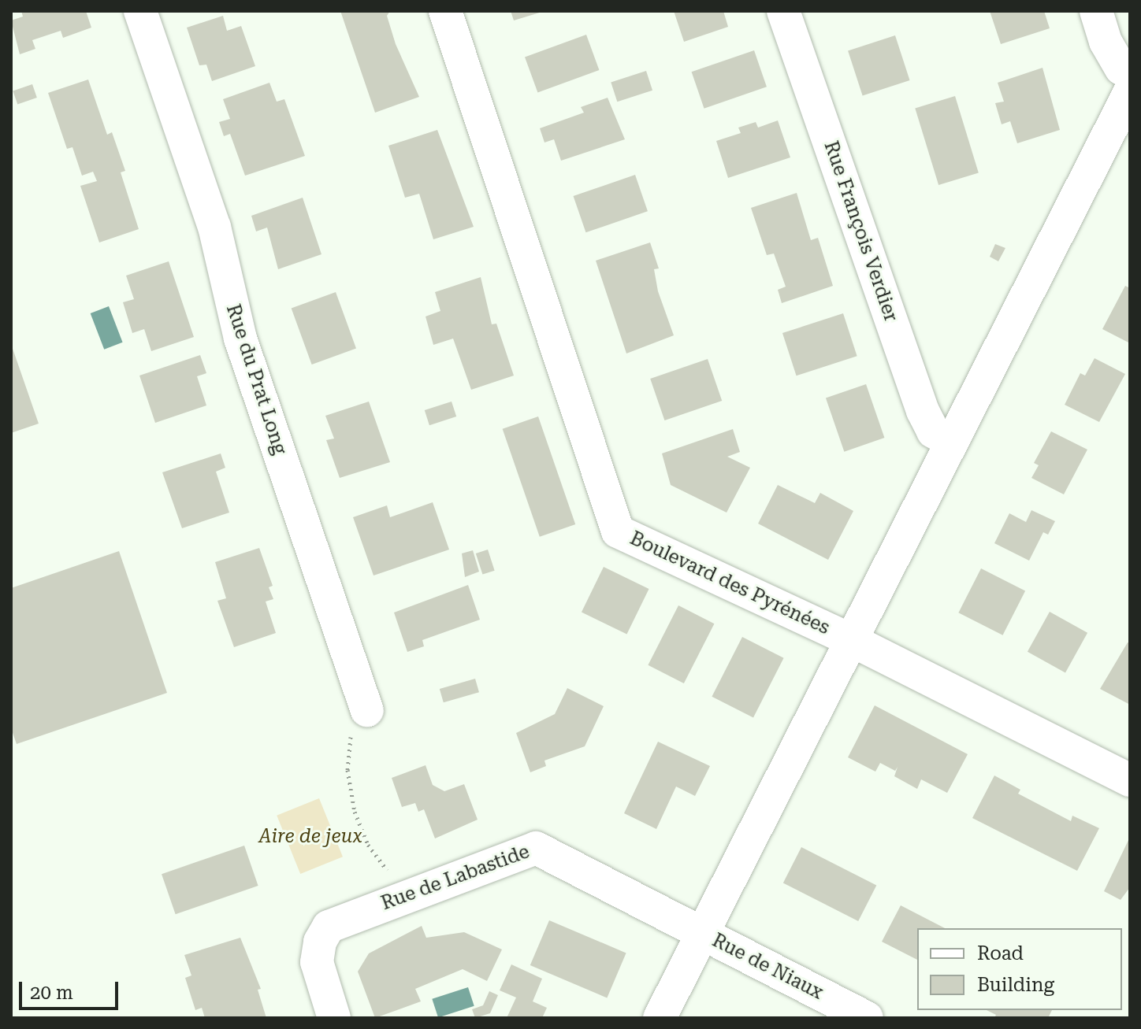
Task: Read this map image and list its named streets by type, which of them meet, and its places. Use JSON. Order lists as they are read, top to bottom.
{
  "streets": {
    "street": [
      "Rue François Verdier",
      "Rue du Prat Long",
      "Boulevard des Pyrénées",
      "Rue de Labastide",
      "Rue de Niaux"
    ]
  },
  "crossings": [
    ["Rue de Labastide", "Rue de Niaux"]
  ],
  "parks": ["Aire de jeux"],
  "legend": ["Road", "Building"],
  "scale_bar": "20 m"
}
